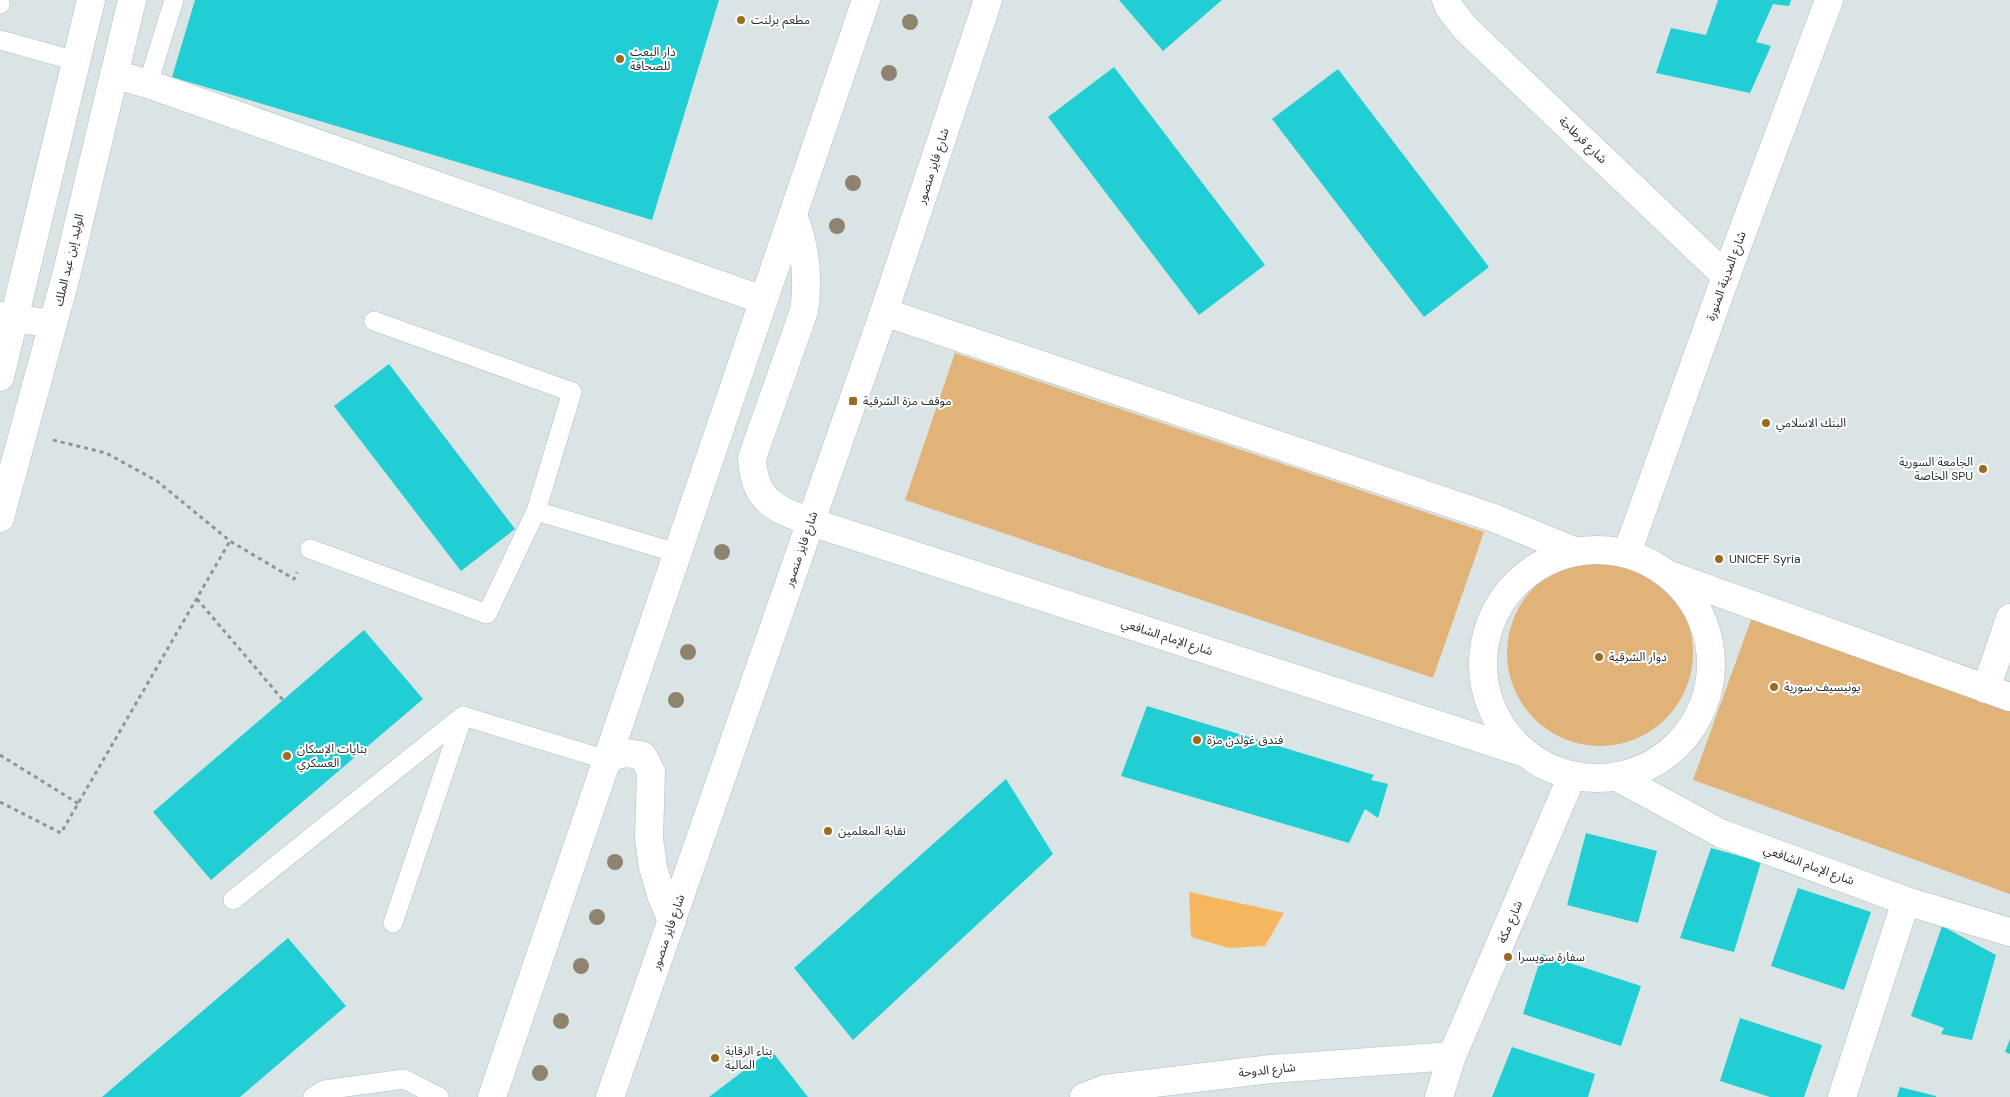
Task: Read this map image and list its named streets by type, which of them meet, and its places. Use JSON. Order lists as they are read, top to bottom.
{
  "streets": {
    "main road": [
      "شارع قرطاجة",
      "شارع فايز منصور",
      "الوليد إبن عبد الملك",
      "شارع المدينة المنورة",
      "شارع الإمام الشافعي",
      "شارع مكة",
      "شارع الدوحة"
    ]
  },
  "crossings": [
    ["شارع قرطاجة", "شارع المدينة المنورة"],
    ["شارع فايز منصور", "شارع الإمام الشافعي"],
    ["شارع مكة", "شارع الدوحة"]
  ],
  "places": {
    "other": [
      "مطعم برلنت",
      "دار البعث للصحافة",
      "البنك الاسلامي",
      "الجامعة السورية الخاصة SPU",
      "UNICEF Syria",
      "دوار الشرقية",
      "يونيسيف سورية",
      "فندق غولدن مزة",
      "بنايات الإسكان العسكري",
      "نقابة المعلمين",
      "سفارة سويسرا",
      "بناء الرقابة المالية"
    ],
    "transit": ["موقف مزة الشرقية"]
  }
}
